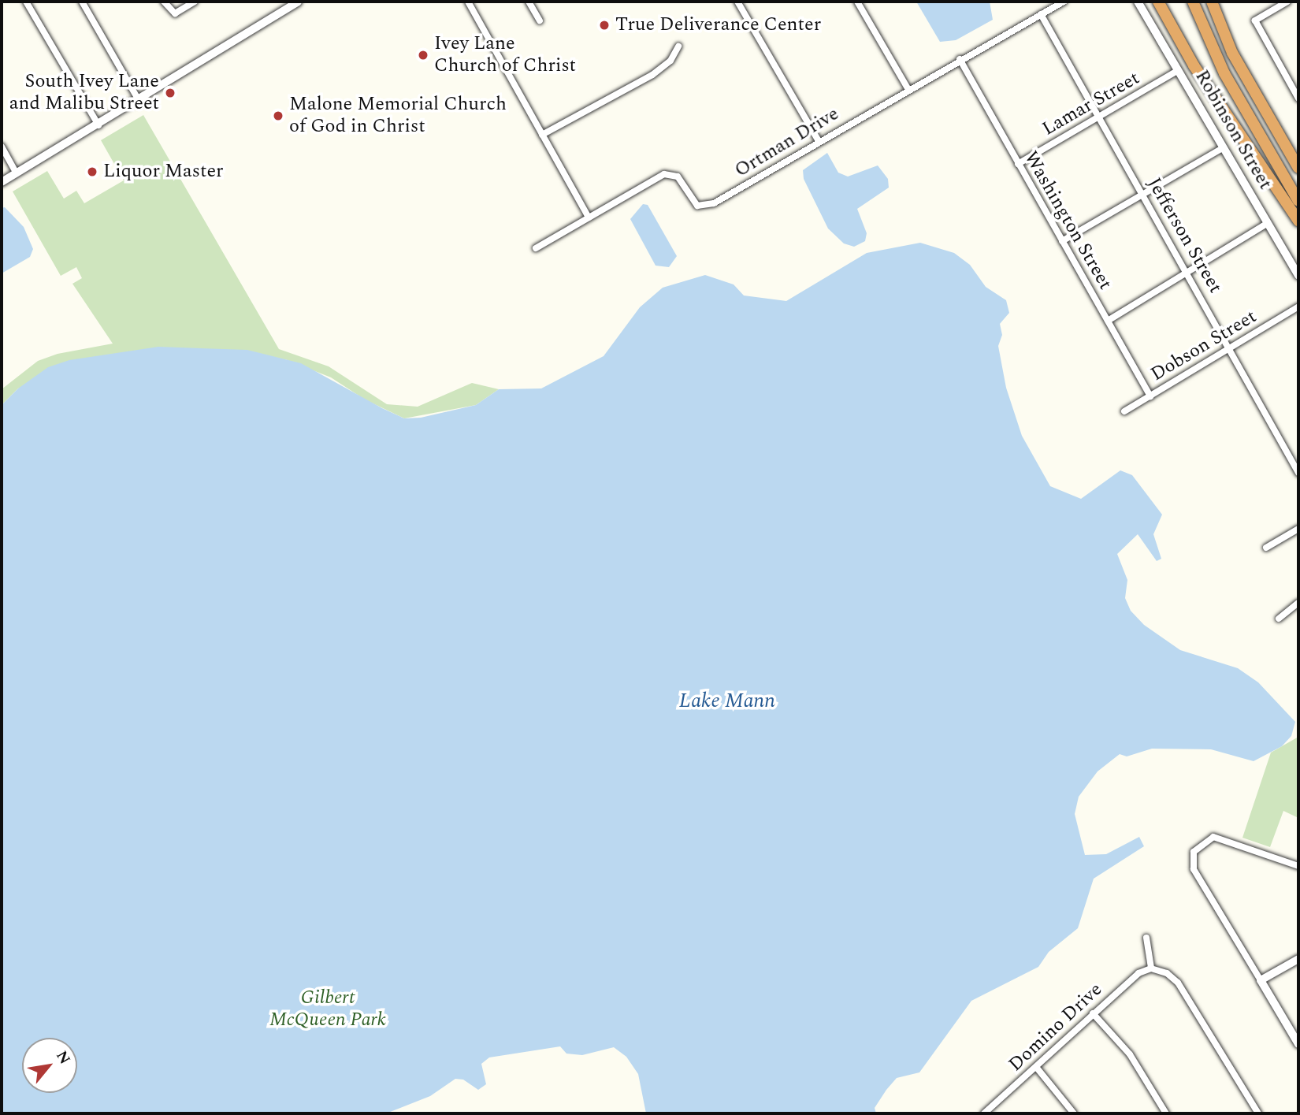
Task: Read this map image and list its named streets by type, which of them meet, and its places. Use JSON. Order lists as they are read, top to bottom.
{
  "streets": {
    "street": [
      "Lamar Street",
      "Robinson Street",
      "Ortman Drive",
      "Washington Street",
      "Jefferson Street",
      "Dobson Street",
      "Domino Drive"
    ]
  },
  "crossings": [
    ["Lamar Street", "Robinson Street"],
    ["Lamar Street", "Washington Street"],
    ["Lamar Street", "Jefferson Street"],
    ["Ortman Drive", "Washington Street"],
    ["Ortman Drive", "Jefferson Street"],
    ["Washington Street", "Dobson Street"],
    ["Jefferson Street", "Dobson Street"]
  ],
  "water": ["Lake Mann"],
  "parks": ["Gilbert McQueen Park"],
  "places": [
    "True Deliverance Center",
    "Ivey Lane Church of Christ",
    "South Ivey Lane and Malibu Street",
    "Malone Memorial Church of God in Christ",
    "Liquor Master"
  ],
  "north": "top right"
}
